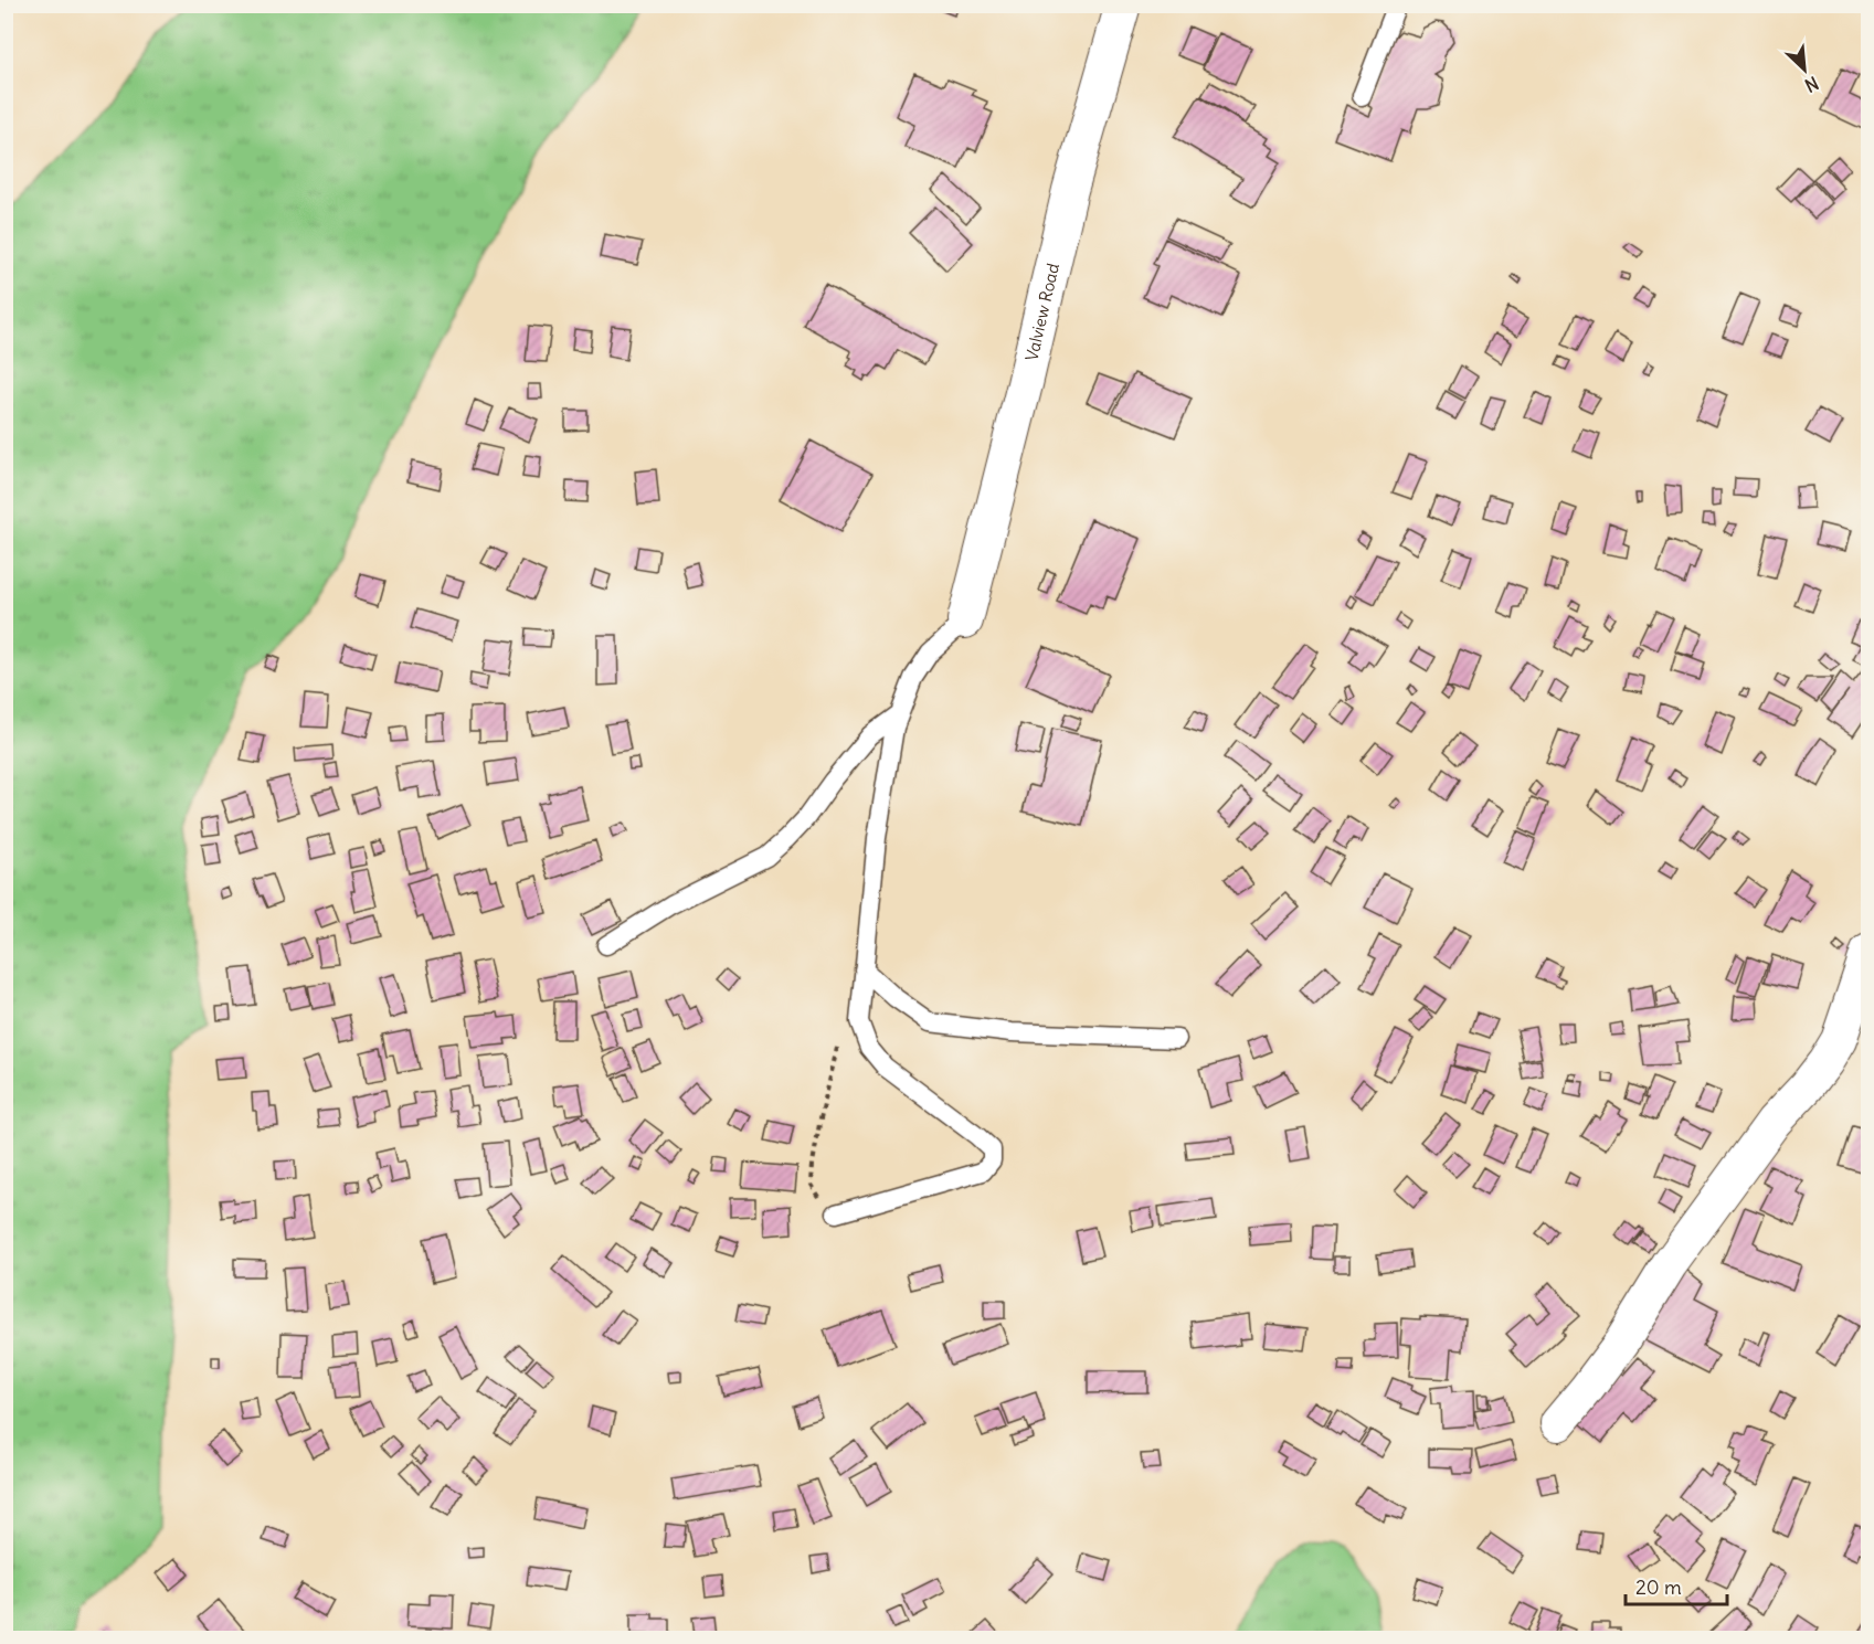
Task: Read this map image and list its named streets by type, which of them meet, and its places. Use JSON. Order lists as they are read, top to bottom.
{
  "streets": {
    "street": ["Valview Road"]
  },
  "scale_bar": "20 m",
  "north": "bottom right"
}
